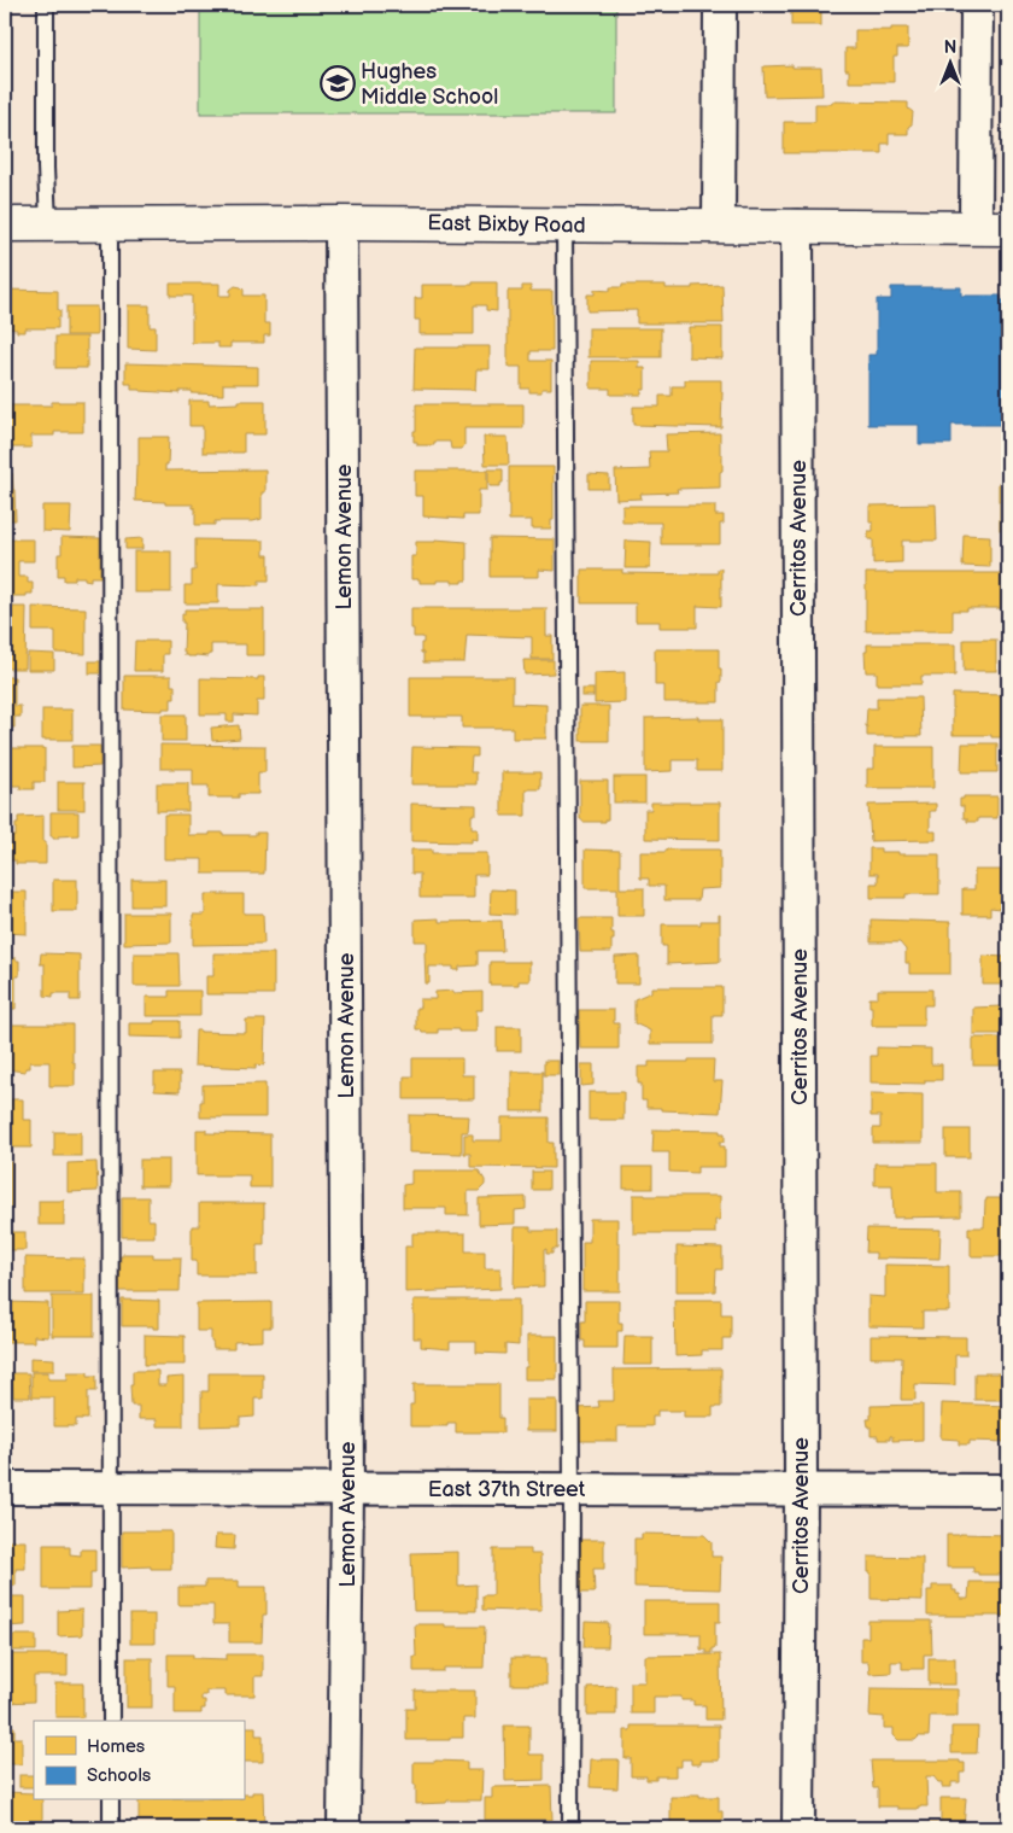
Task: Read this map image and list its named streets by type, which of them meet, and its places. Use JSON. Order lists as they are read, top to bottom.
{
  "streets": {
    "street": [
      "East Bixby Road",
      "Lemon Avenue",
      "Cerritos Avenue",
      "East 37th Street"
    ]
  },
  "crossings": [
    ["East Bixby Road", "Lemon Avenue"],
    ["East Bixby Road", "Cerritos Avenue"],
    ["Lemon Avenue", "East 37th Street"],
    ["Cerritos Avenue", "East 37th Street"]
  ],
  "places": {
    "school or university": ["Hughes Middle School"]
  },
  "legend": ["Homes", "Schools"],
  "north": "top"
}
